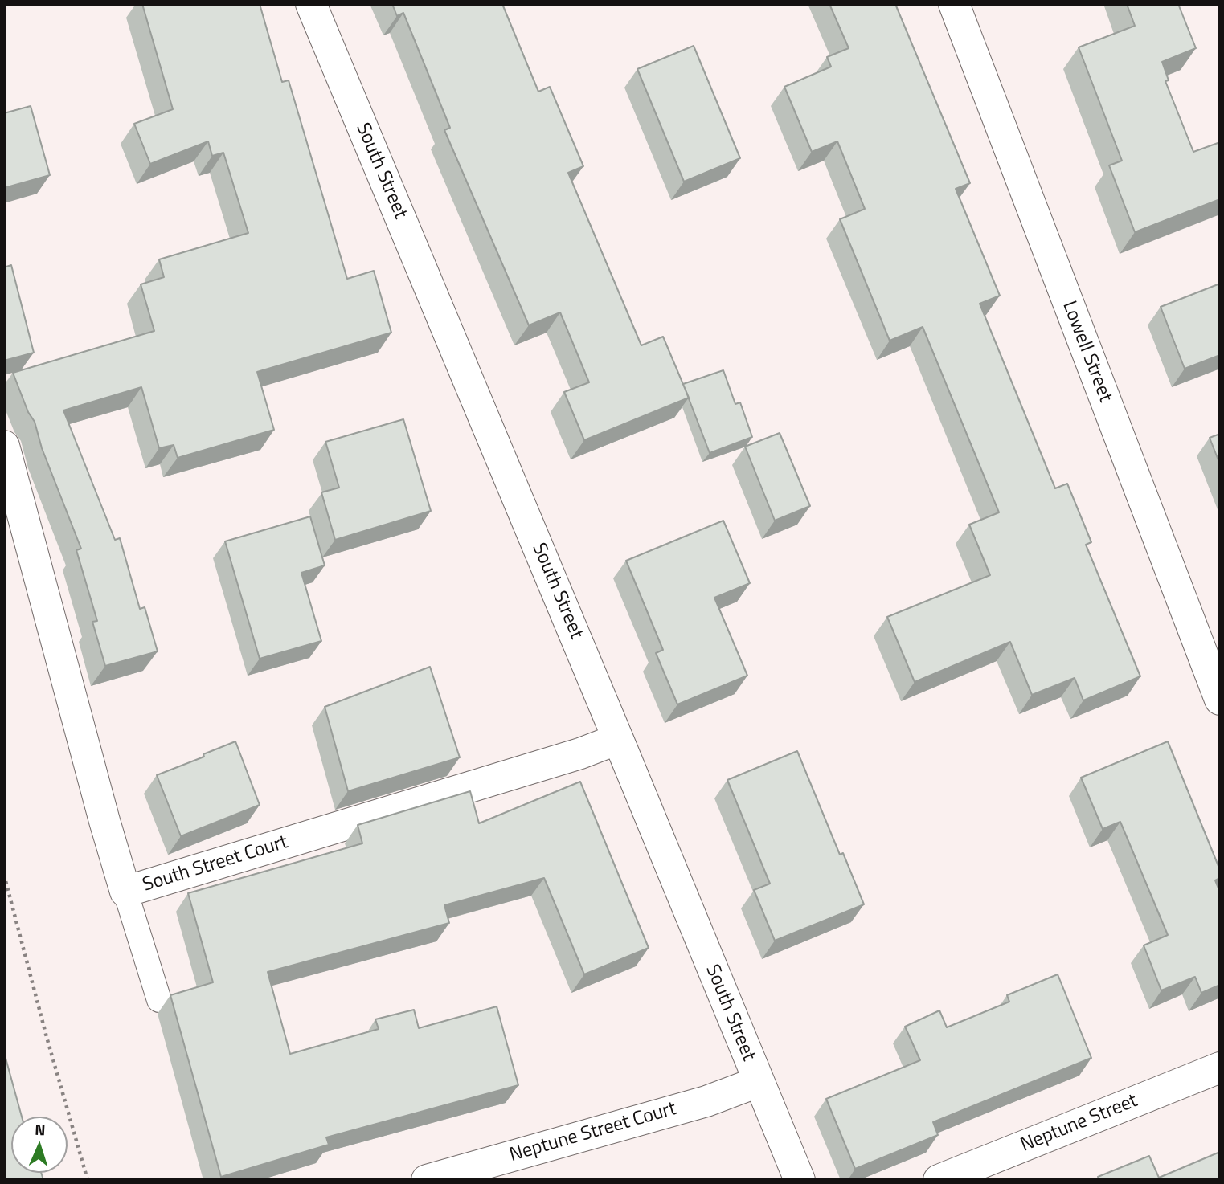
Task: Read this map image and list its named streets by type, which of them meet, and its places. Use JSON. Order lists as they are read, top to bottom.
{
  "streets": {
    "street": [
      "South Street",
      "Lowell Street",
      "South Street Court",
      "Neptune Street",
      "Neptune Street Court"
    ]
  },
  "crossings": [
    ["South Street", "South Street Court"],
    ["South Street", "Neptune Street Court"]
  ],
  "north": "top"
}
